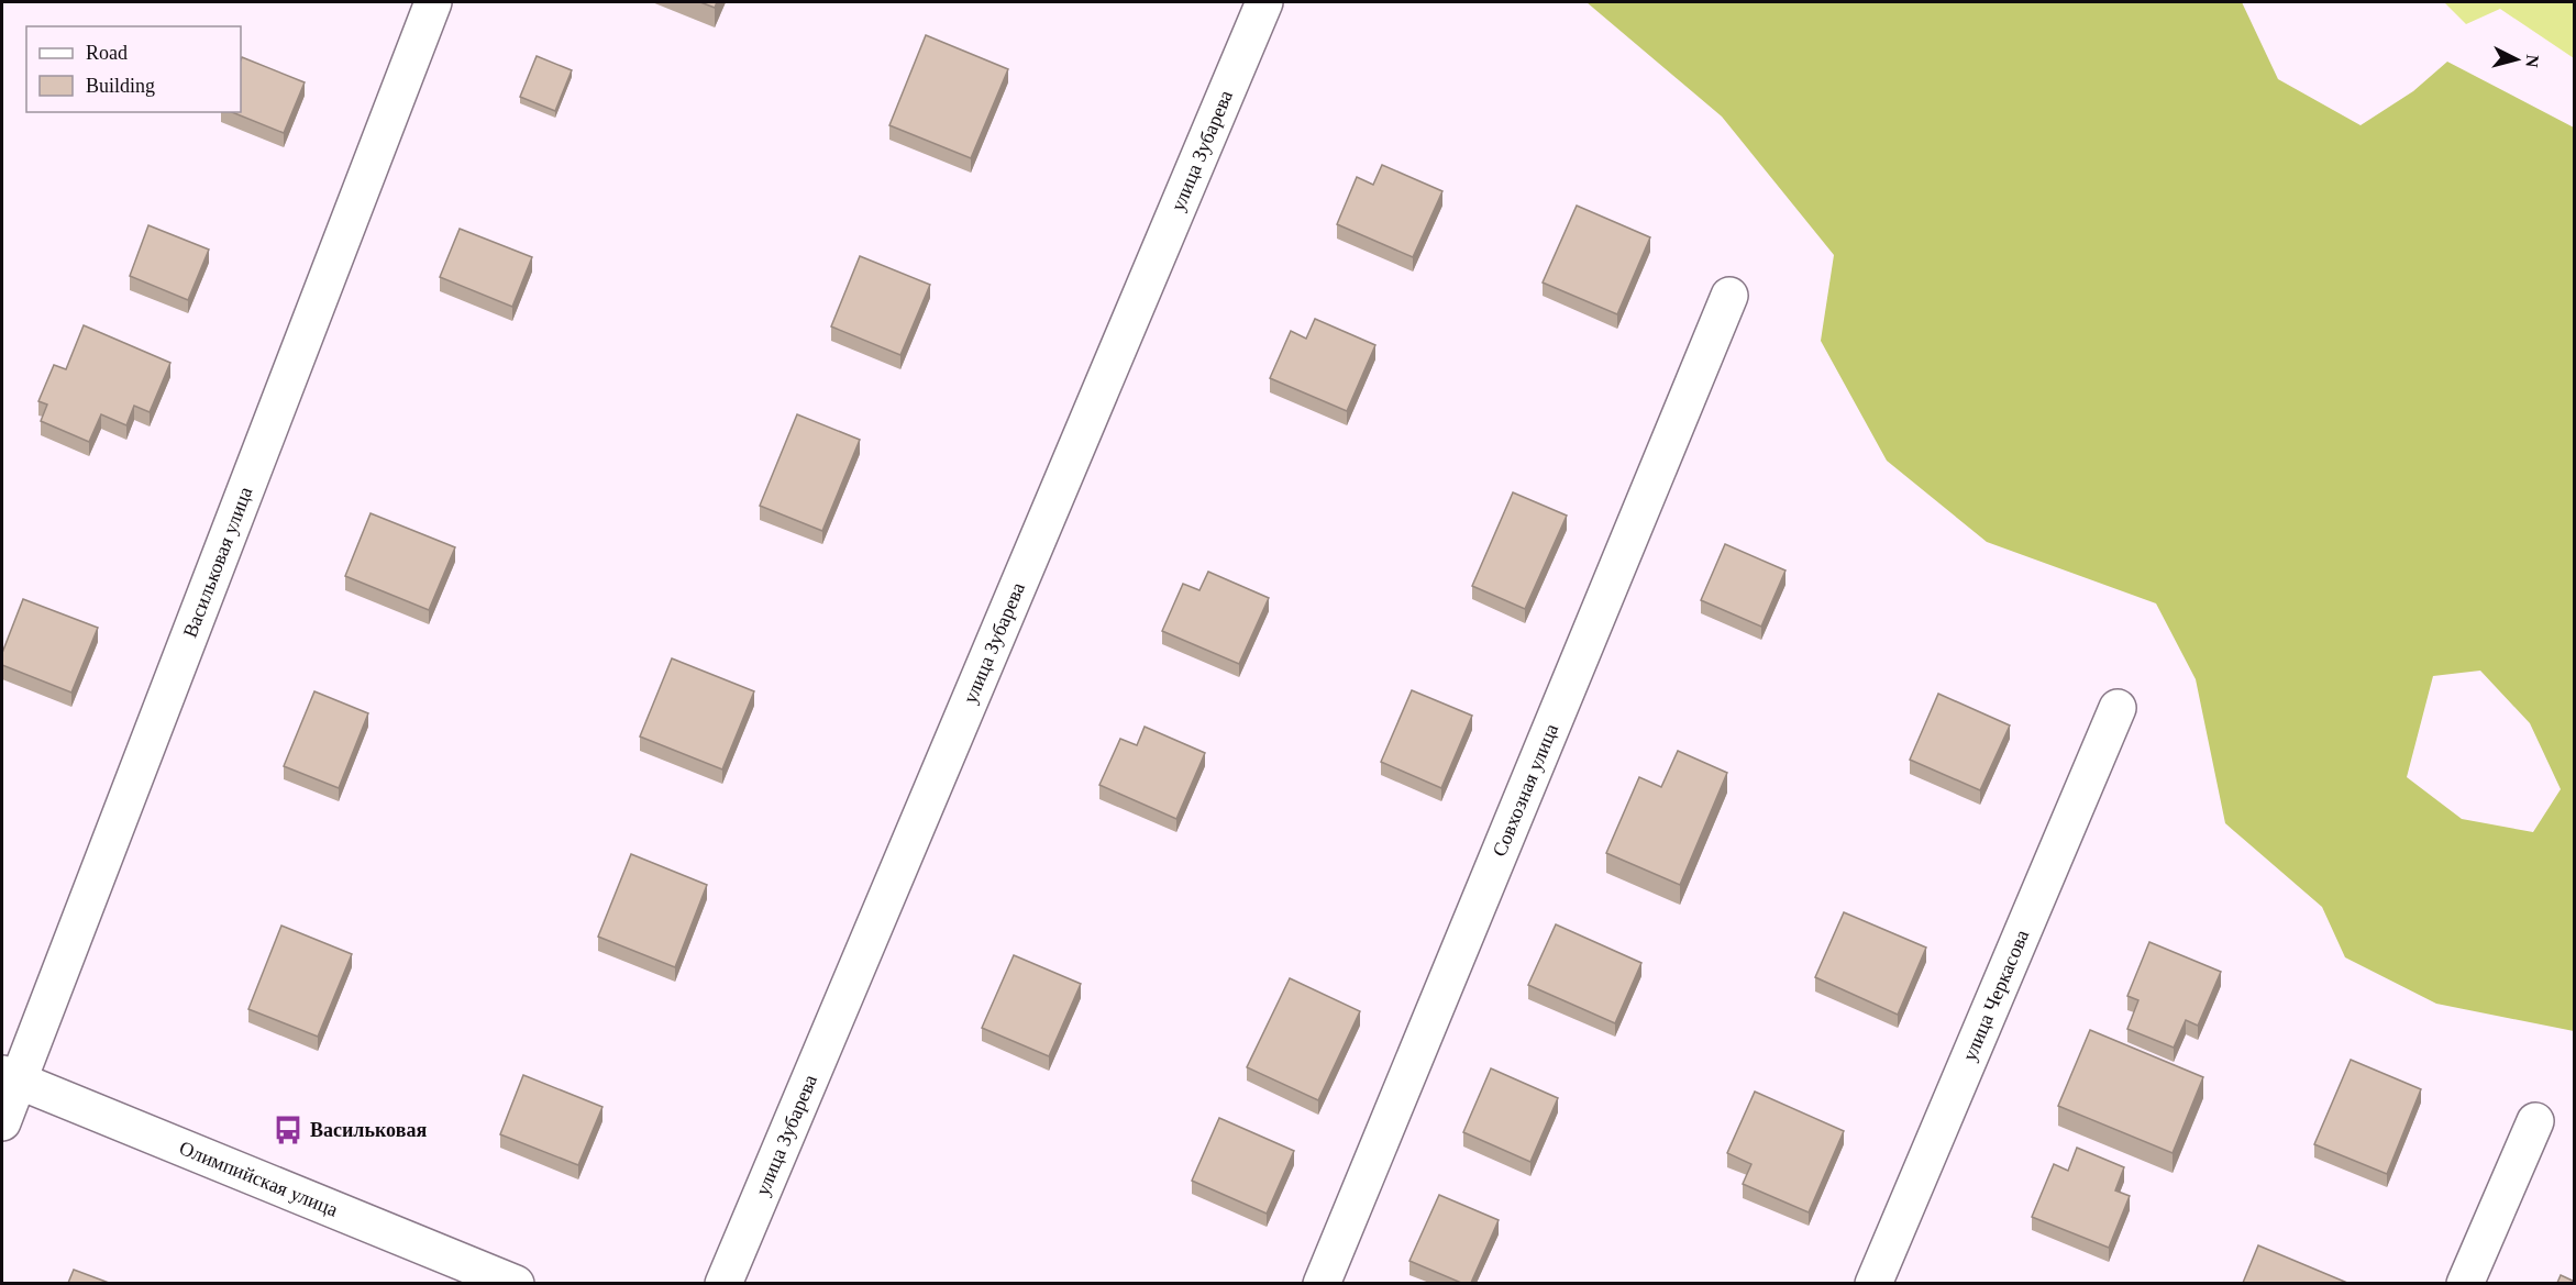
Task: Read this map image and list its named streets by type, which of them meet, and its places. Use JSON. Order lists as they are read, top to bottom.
{
  "streets": {
    "street": [
      "улица Зубарева",
      "Васильковая улица",
      "Совхозная улица",
      "улица Черкасова",
      "Олимпийская улица"
    ]
  },
  "crossings": [
    ["Васильковая улица", "Олимпийская улица"]
  ],
  "places": {
    "bus stop": ["Васильковая"]
  },
  "legend": ["Road", "Building"],
  "north": "right"
}
